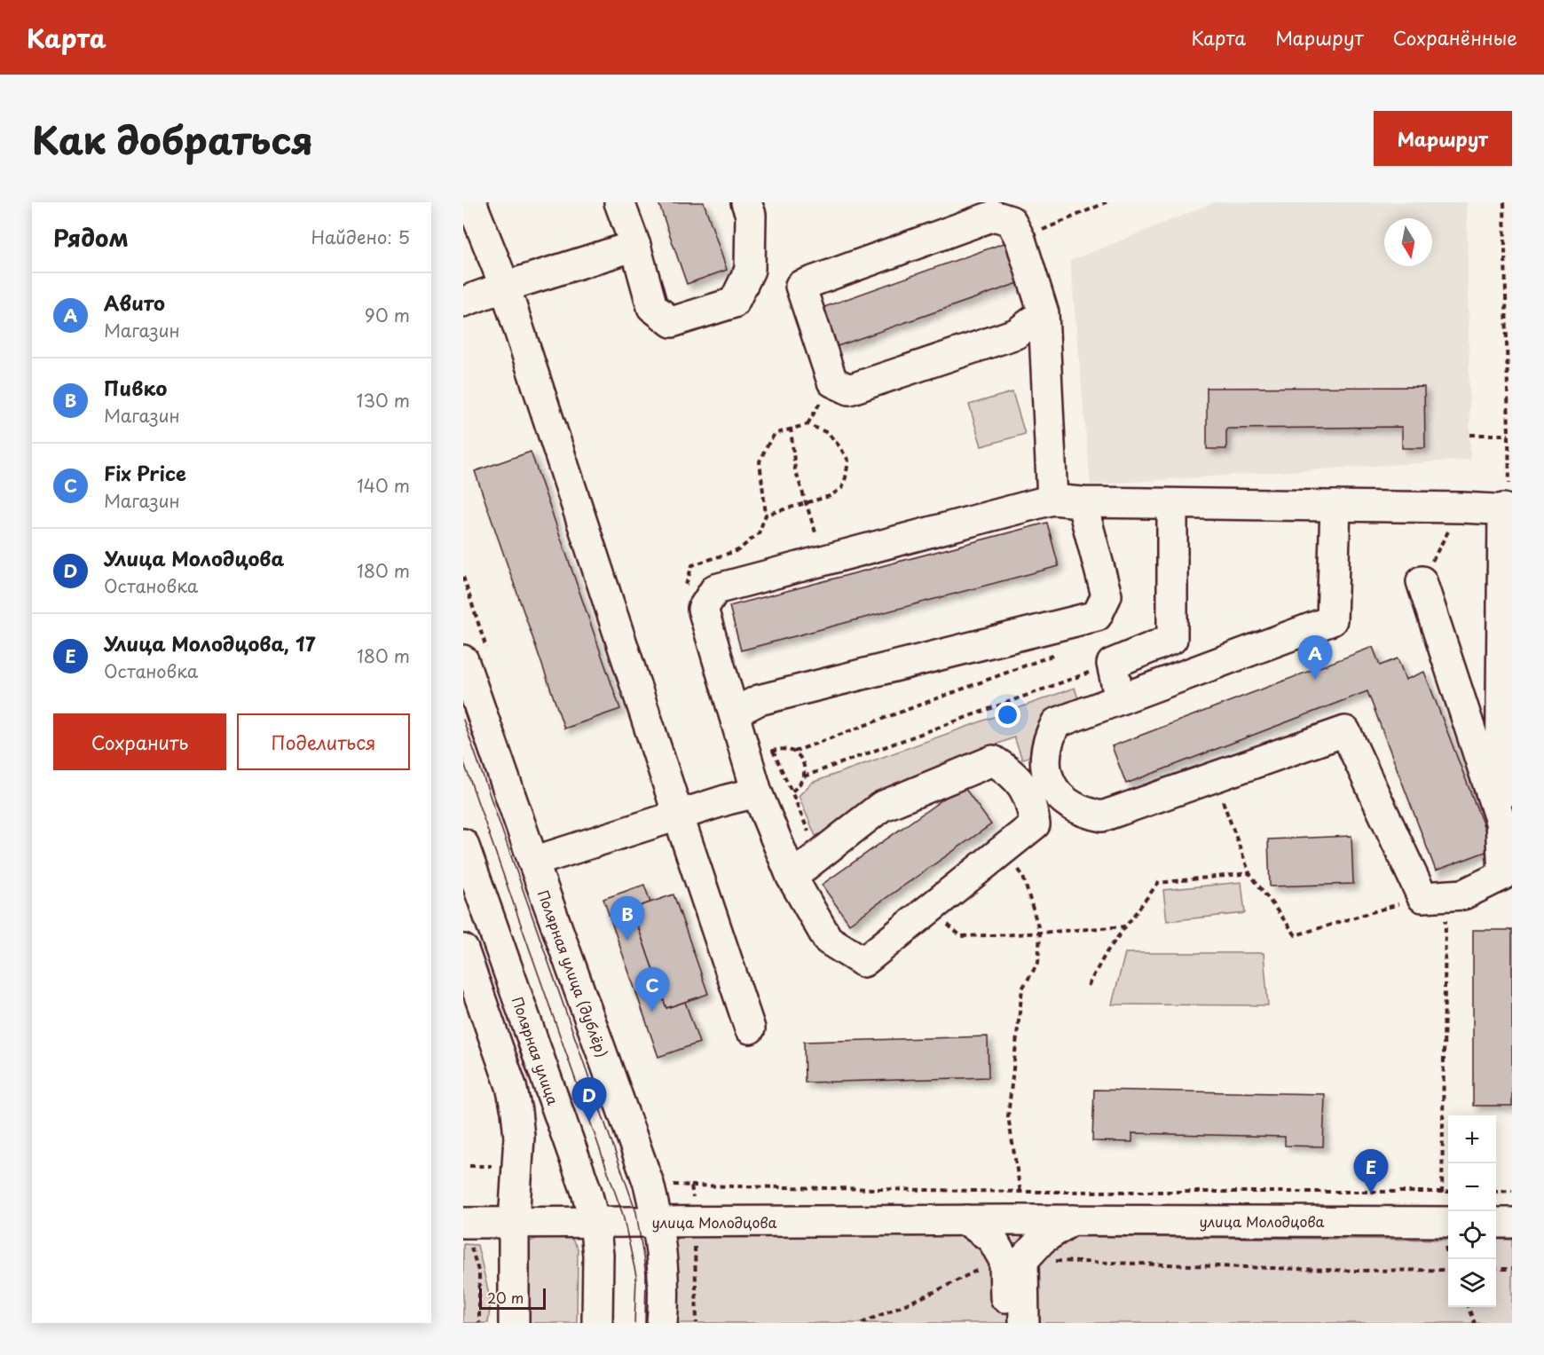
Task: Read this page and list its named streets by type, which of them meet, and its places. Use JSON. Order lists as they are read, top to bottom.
{
  "streets": {
    "street": ["Полярная улица (дублёр)", "Полярная улица", "улица Молодцова"]
  },
  "crossings": [
    ["Полярная улица (дублёр)", "улица Молодцова"],
    ["Полярная улица", "улица Молодцова"]
  ],
  "scale_bar": "20 m",
  "north": "bottom",
  "page": {
    "header": "Карта",
    "nav": ["Карта", "Маршрут", "Сохранённые"],
    "title": "Как добраться",
    "buttons": [
      "Маршрут",
      ["Сохранить", "Поделиться"]
    ],
    "heading": ["Рядом", "Найдено: 5"],
    "list": [
      {
        "mark": "A",
        "name": "Авито",
        "note": "Магазин",
        "value": "90 m"
      },
      {
        "mark": "B",
        "name": "Пивко",
        "note": "Магазин",
        "value": "130 m"
      },
      {
        "mark": "C",
        "name": "Fix Price",
        "note": "Магазин",
        "value": "140 m"
      },
      {
        "mark": "D",
        "name": "Улица Молодцова",
        "note": "Остановка",
        "value": "180 m"
      },
      {
        "mark": "E",
        "name": "Улица Молодцова, 17",
        "note": "Остановка",
        "value": "180 m"
      }
    ],
    "pins": [
      "A",
      "B",
      "C",
      "D",
      "E"
    ],
    "map_buttons": ["+", "−"],
    "scale": "20 m"
  }
}
